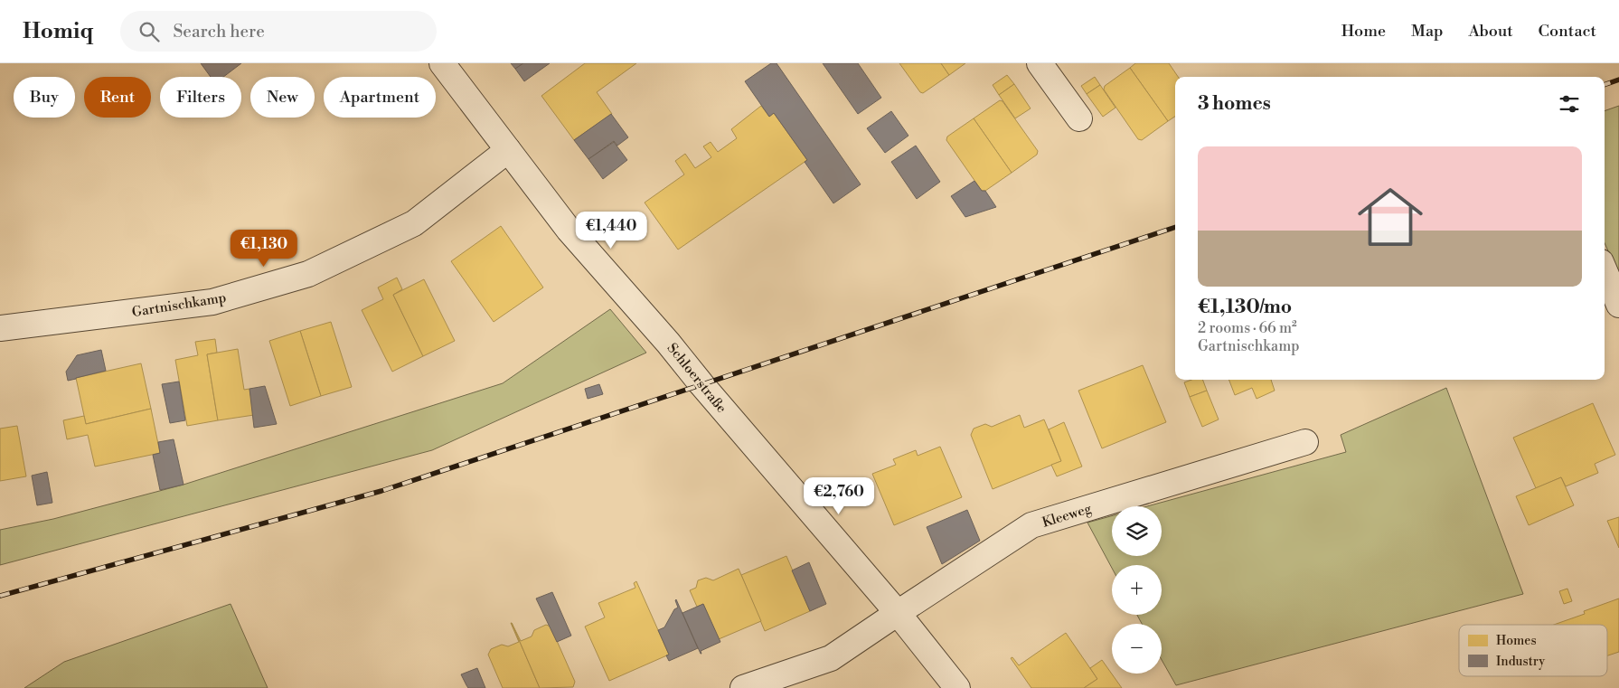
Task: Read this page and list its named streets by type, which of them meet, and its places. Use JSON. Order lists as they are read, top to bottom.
{
  "streets": {
    "street": ["Gartnischkamp", "Schloerstraße", "Kleeweg"]
  },
  "crossings": [
    ["Gartnischkamp", "Schloerstraße"],
    ["Schloerstraße", "Kleeweg"]
  ],
  "legend": ["Homes", "Industry"],
  "page": {
    "header": "Homiq",
    "search": "Search here",
    "nav": [
      "Home",
      "Map",
      "About",
      "Contact"
    ],
    "chip": [
      "Buy",
      "Rent",
      "Filters",
      "New",
      "Apartment"
    ],
    "heading": "3 homes",
    "list": [
      {
        "name": "€1,130/mo",
        "note": "2 rooms · 66 m² · Gartnischkamp"
      }
    ],
    "price": ["€1,440", "€1,130", "€2,760"],
    "map_buttons": ["+", "−"]
  }
}
